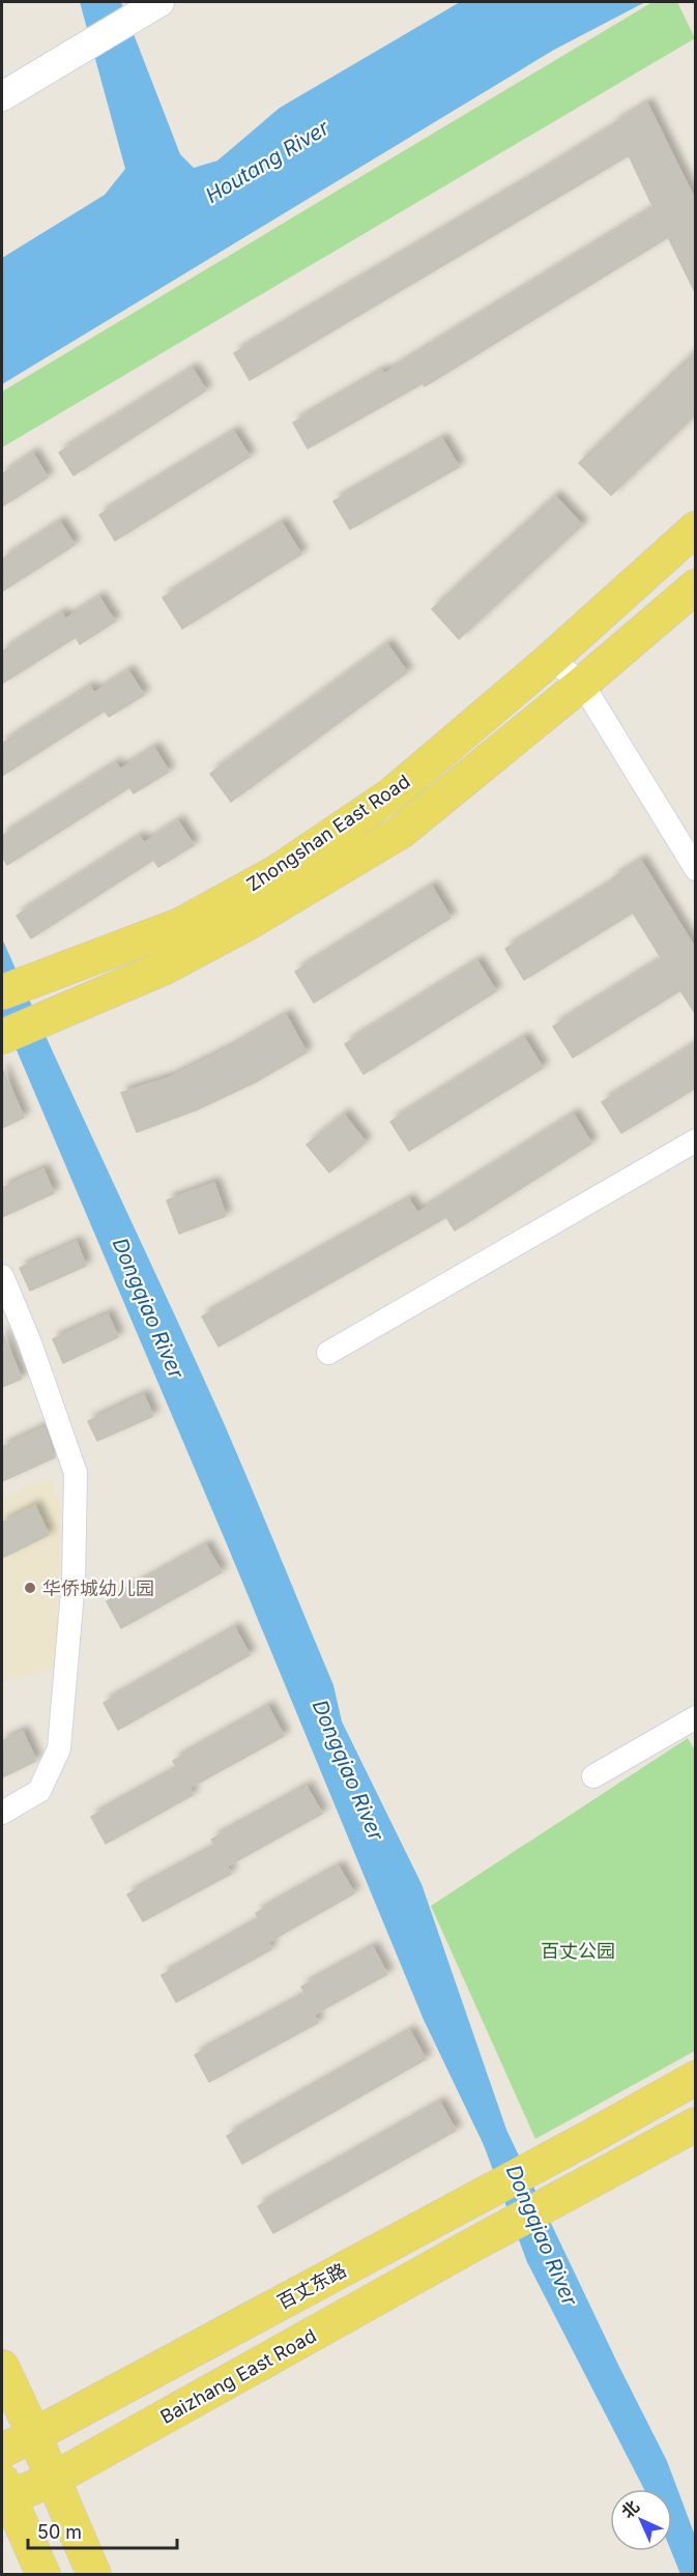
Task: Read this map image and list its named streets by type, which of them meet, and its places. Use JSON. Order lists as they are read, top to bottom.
{
  "streets": {
    "main road": ["Zhongshan East Road", "百丈东路", "Baizhang East Road"]
  },
  "water": ["Houtang River", "Dongqiao River"],
  "parks": ["百丈公园"],
  "places": ["华侨城幼儿园"],
  "scale_bar": "50 m",
  "north": "top left"
}
